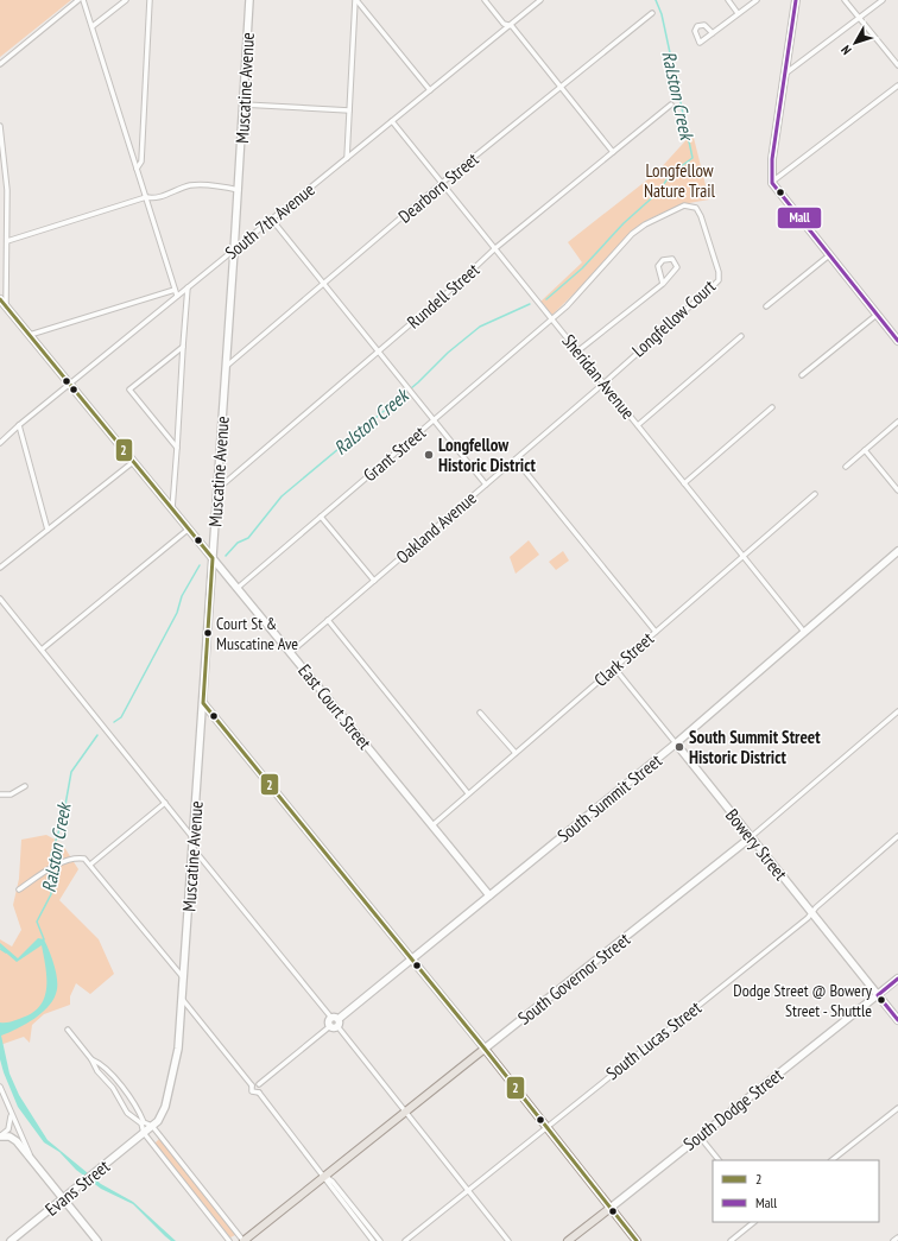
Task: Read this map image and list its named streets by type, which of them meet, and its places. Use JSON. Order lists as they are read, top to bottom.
{
  "streets": {
    "main road": ["South Governor Street", "South Dodge Street"],
    "street": [
      "Muscatine Avenue",
      "Dearborn Street",
      "South 7th Avenue",
      "Rundell Street",
      "Longfellow Court",
      "Sheridan Avenue",
      "Grant Street",
      "Oakland Avenue",
      "Clark Street",
      "East Court Street",
      "South Summit Street",
      "Bowery Street",
      "South Lucas Street",
      "Evans Street"
    ]
  },
  "crossings": [
    ["Muscatine Avenue", "Dearborn Street"],
    ["Muscatine Avenue", "South 7th Avenue"],
    ["Muscatine Avenue", "Rundell Street"],
    ["Muscatine Avenue", "East Court Street"],
    ["Muscatine Avenue", "Evans Street"],
    ["Dearborn Street", "Sheridan Avenue"],
    ["South 7th Avenue", "Sheridan Avenue"],
    ["South 7th Avenue", "East Court Street"],
    ["Rundell Street", "Sheridan Avenue"],
    ["Longfellow Court", "Sheridan Avenue"],
    ["Longfellow Court", "Grant Street"],
    ["Longfellow Court", "Oakland Avenue"],
    ["Sheridan Avenue", "Grant Street"],
    ["Sheridan Avenue", "Oakland Avenue"],
    ["Sheridan Avenue", "Clark Street"],
    ["Sheridan Avenue", "South Summit Street"],
    ["Grant Street", "East Court Street"],
    ["Oakland Avenue", "East Court Street"],
    ["Clark Street", "East Court Street"],
    ["Clark Street", "Bowery Street"],
    ["East Court Street", "South Summit Street"],
    ["South Summit Street", "Bowery Street"],
    ["Bowery Street", "South Governor Street"],
    ["Bowery Street", "South Lucas Street"],
    ["Bowery Street", "South Dodge Street"]
  ],
  "water": ["Ralston Creek"],
  "parks": ["Longfellow Nature Trail"],
  "places": [
    "Longfellow Historic District",
    "Court St & Muscatine Ave",
    "South Summit Street Historic District",
    "Dodge Street @ Bowery Street - Shuttle"
  ],
  "lines": ["transit line Mall", "transit line 2"],
  "legend": ["2", "Mall"],
  "north": "bottom left"
}
